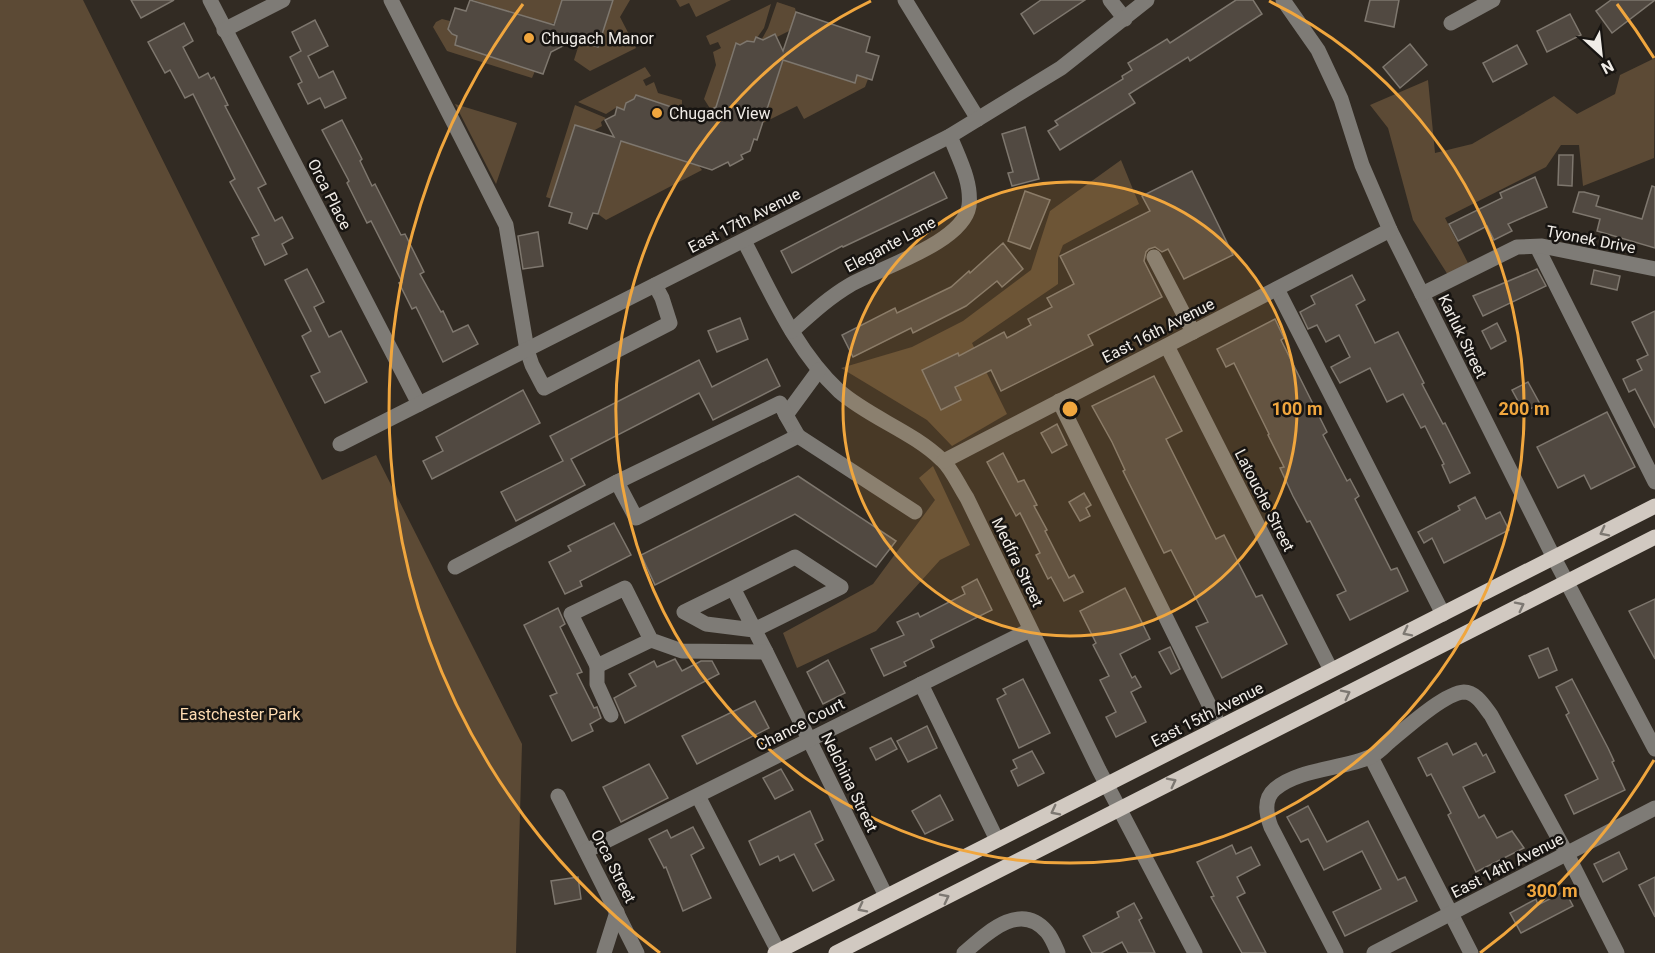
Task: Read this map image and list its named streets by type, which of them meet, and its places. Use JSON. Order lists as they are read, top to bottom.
{
  "streets": {
    "main road": ["East 15th Avenue"],
    "street": [
      "Orca Place",
      "East 17th Avenue",
      "Tyonek Drive",
      "Elegante Lane",
      "East 16th Avenue",
      "Karluk Street",
      "Latouche Street",
      "Medfra Street",
      "Chance Court",
      "Nelchina Street",
      "East 14th Avenue",
      "Orca Street"
    ]
  },
  "crossings": [
    ["Orca Place", "East 17th Avenue"],
    ["East 17th Avenue", "Elegante Lane"],
    ["East 17th Avenue", "Medfra Street"],
    ["Tyonek Drive", "Karluk Street"],
    ["Elegante Lane", "Medfra Street"],
    ["East 16th Avenue", "Karluk Street"],
    ["East 16th Avenue", "Latouche Street"],
    ["East 16th Avenue", "Medfra Street"],
    ["Karluk Street", "East 15th Avenue"],
    ["Latouche Street", "East 15th Avenue"],
    ["Medfra Street", "East 15th Avenue"],
    ["Medfra Street", "Chance Court"],
    ["East 15th Avenue", "Nelchina Street"],
    ["Chance Court", "Nelchina Street"],
    ["Chance Court", "Orca Street"]
  ],
  "parks": ["Eastchester Park"],
  "places": ["Chugach Manor", "Chugach View"],
  "north": "bottom right",
  "rings": ["100 m", "200 m", "300 m"]
}
